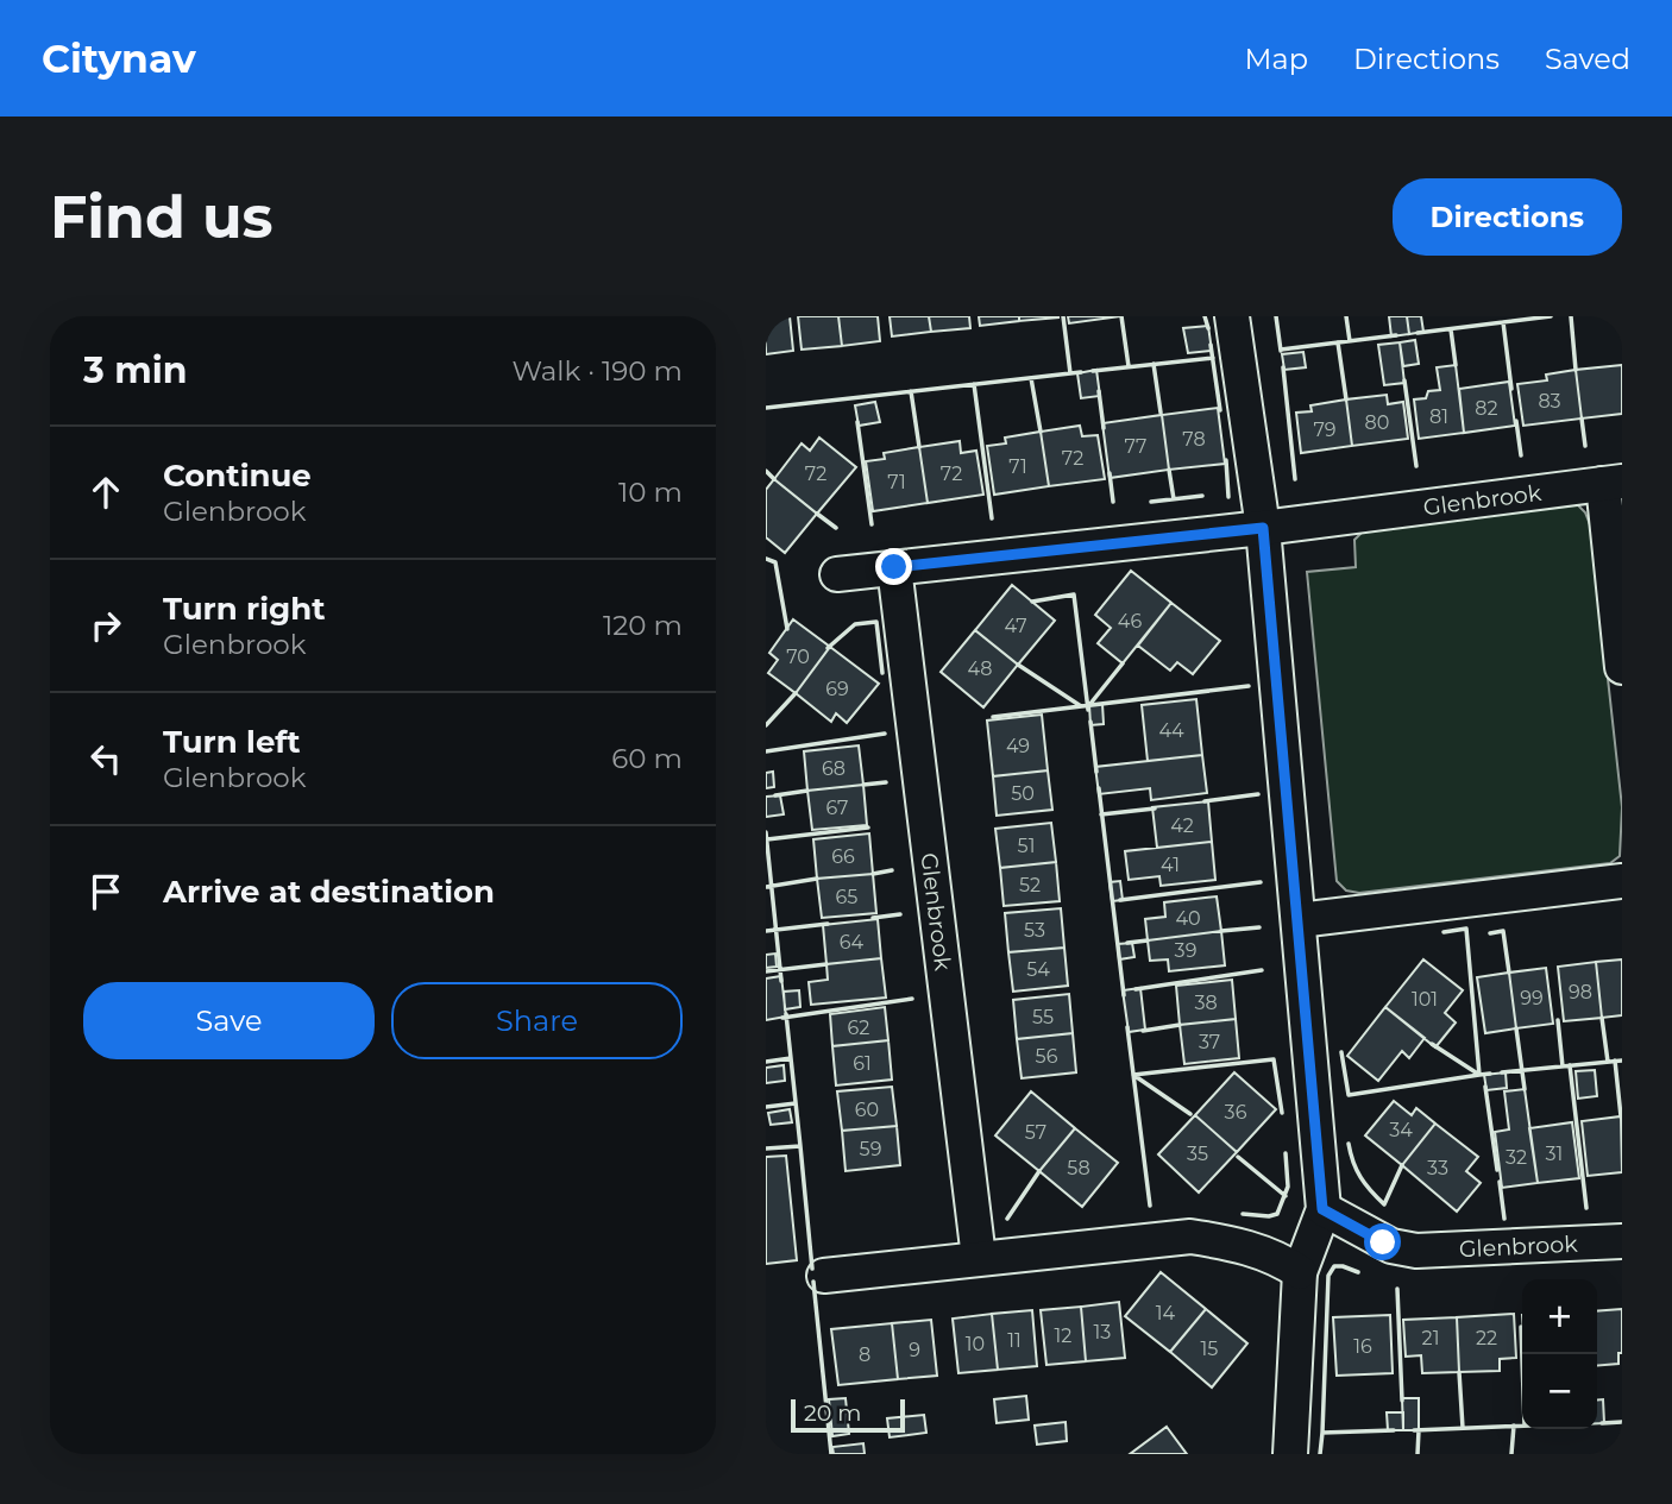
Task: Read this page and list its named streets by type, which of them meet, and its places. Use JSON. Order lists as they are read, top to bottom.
{
  "streets": {
    "street": ["Glenbrook"]
  },
  "house_numbers": [
    "83",
    "82",
    "81",
    "80",
    "79",
    "78",
    "77",
    "72",
    "71",
    "72",
    "72",
    "71",
    "46",
    "47",
    "70",
    "48",
    "69",
    "44",
    "49",
    "68",
    "50",
    "67",
    "42",
    "51",
    "66",
    "41",
    "52",
    "65",
    "40",
    "53",
    "64",
    "39",
    "54",
    "98",
    "99",
    "101",
    "38",
    "55",
    "62",
    "37",
    "56",
    "61",
    "60",
    "36",
    "34",
    "57",
    "59",
    "35",
    "31",
    "32",
    "58",
    "33",
    "14",
    "13",
    "12",
    "21",
    "22",
    "11",
    "10",
    "16",
    "15",
    "9",
    "8"
  ],
  "scale_bar": "20 m",
  "page": {
    "header": "Citynav",
    "nav": ["Map", "Directions", "Saved"],
    "buttons": [
      "Directions",
      ["Save", "Share"]
    ],
    "title": "Find us",
    "heading": ["3 min", "Walk · 190 m"],
    "list": [
      ["Continue", "Glenbrook", "10 m"],
      ["Turn right", "Glenbrook", "120 m"],
      ["Turn left", "Glenbrook", "60 m"],
      "Arrive at destination"
    ],
    "map_buttons": ["+", "−"],
    "scale": "20 m"
  }
}
